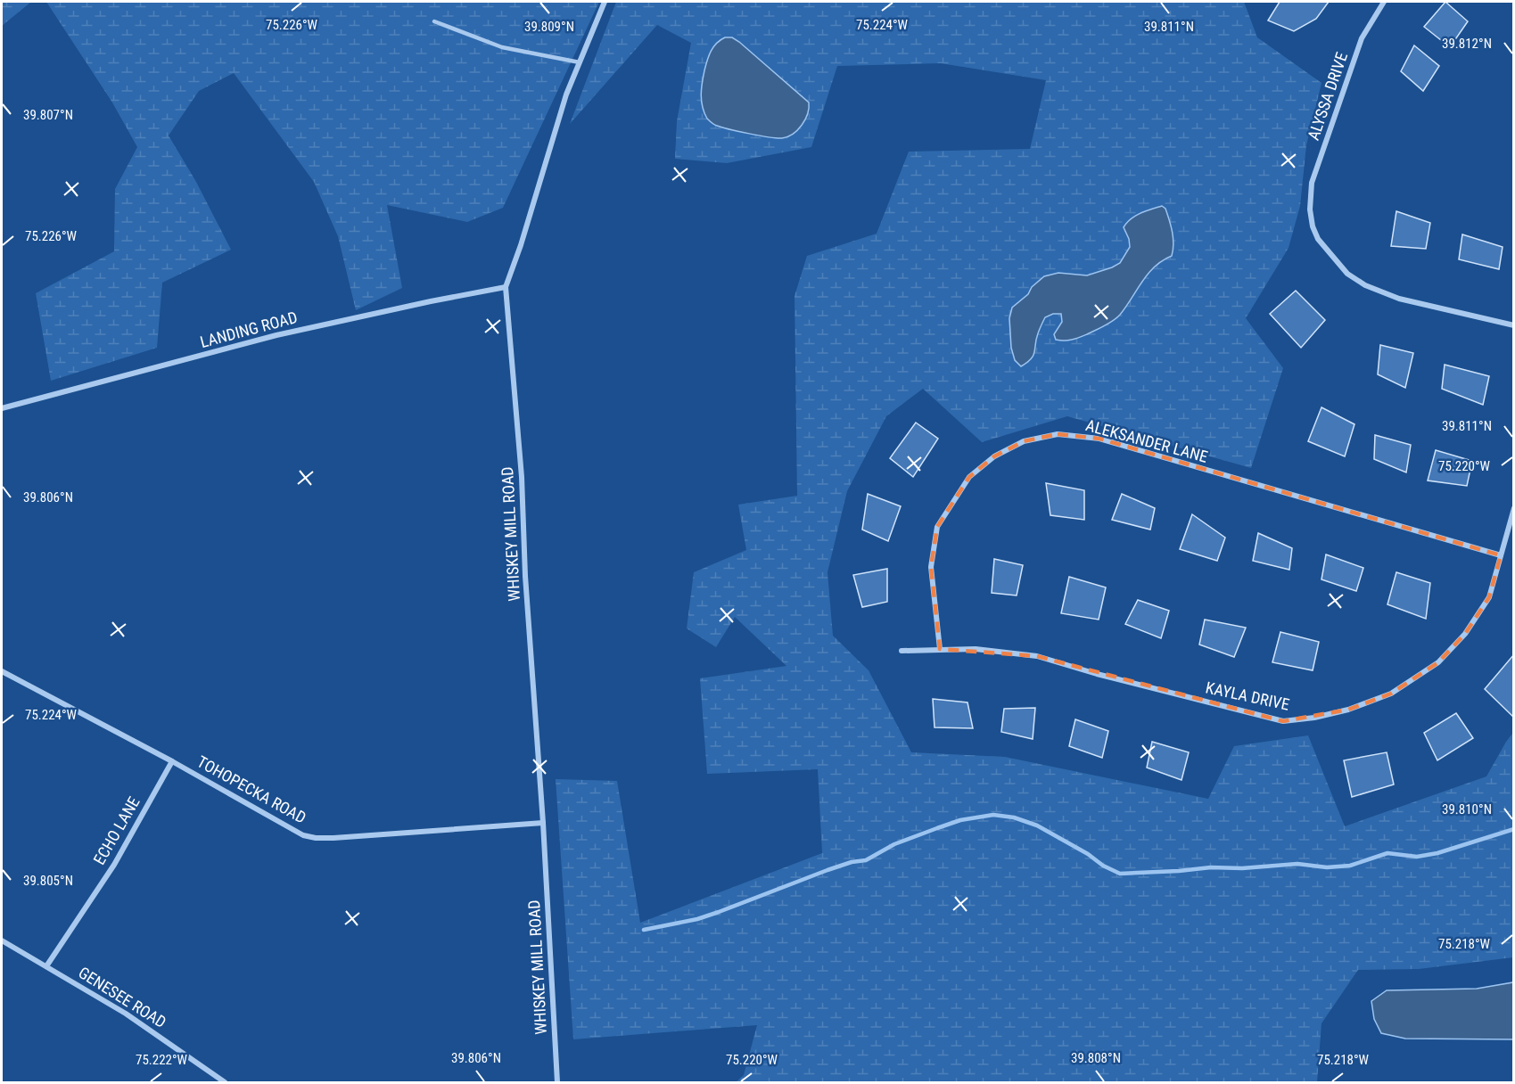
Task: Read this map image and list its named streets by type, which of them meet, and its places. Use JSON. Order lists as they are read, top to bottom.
{
  "streets": {
    "street": [
      "ALYSSA DRIVE",
      "LANDING ROAD",
      "ALEKSANDER LANE",
      "WHISKEY MILL ROAD",
      "KAYLA DRIVE",
      "TOHOPECKA ROAD",
      "ECHO LANE",
      "GENESEE ROAD"
    ]
  },
  "crossings": [
    ["LANDING ROAD", "WHISKEY MILL ROAD"],
    ["ALEKSANDER LANE", "KAYLA DRIVE"],
    ["WHISKEY MILL ROAD", "TOHOPECKA ROAD"],
    ["TOHOPECKA ROAD", "ECHO LANE"],
    ["ECHO LANE", "GENESEE ROAD"]
  ],
  "coordinates": [
    "75.224°W",
    "75.226°W",
    "39.809°N",
    "39.811°N",
    "39.812°N",
    "39.807°N",
    "75.220°W",
    "39.806°N",
    "39.810°N",
    "39.805°N",
    "75.218°W",
    "39.808°N",
    "75.222°W"
  ]
}
